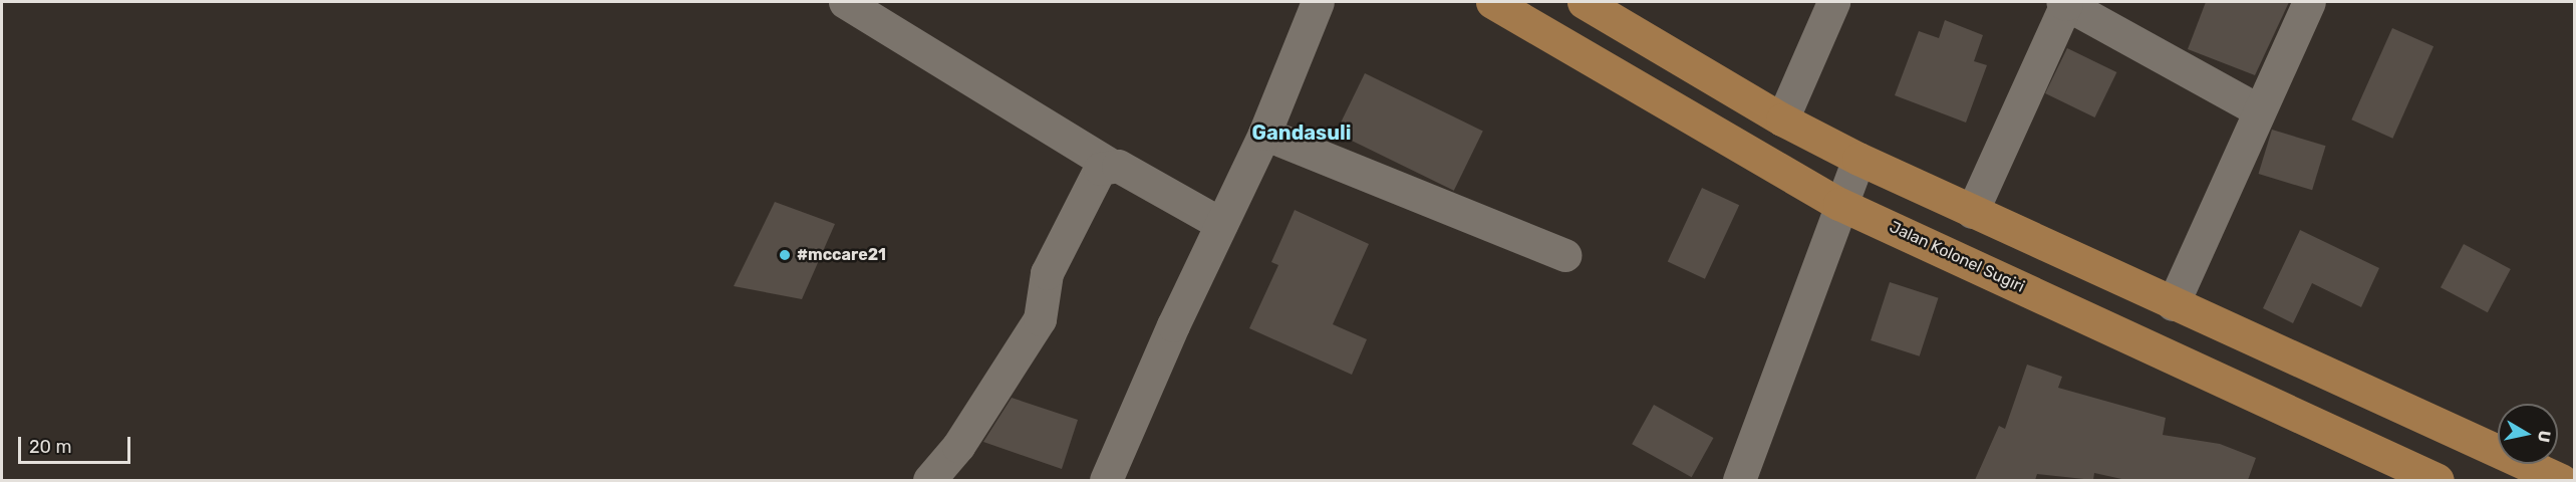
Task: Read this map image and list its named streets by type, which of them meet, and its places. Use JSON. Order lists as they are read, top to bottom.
{
  "streets": {
    "main road": ["Jalan Kolonel Sugiri"]
  },
  "districts": ["Gandasuli"],
  "places": ["#mccare21"],
  "scale_bar": "20 m",
  "north": "right"
}
